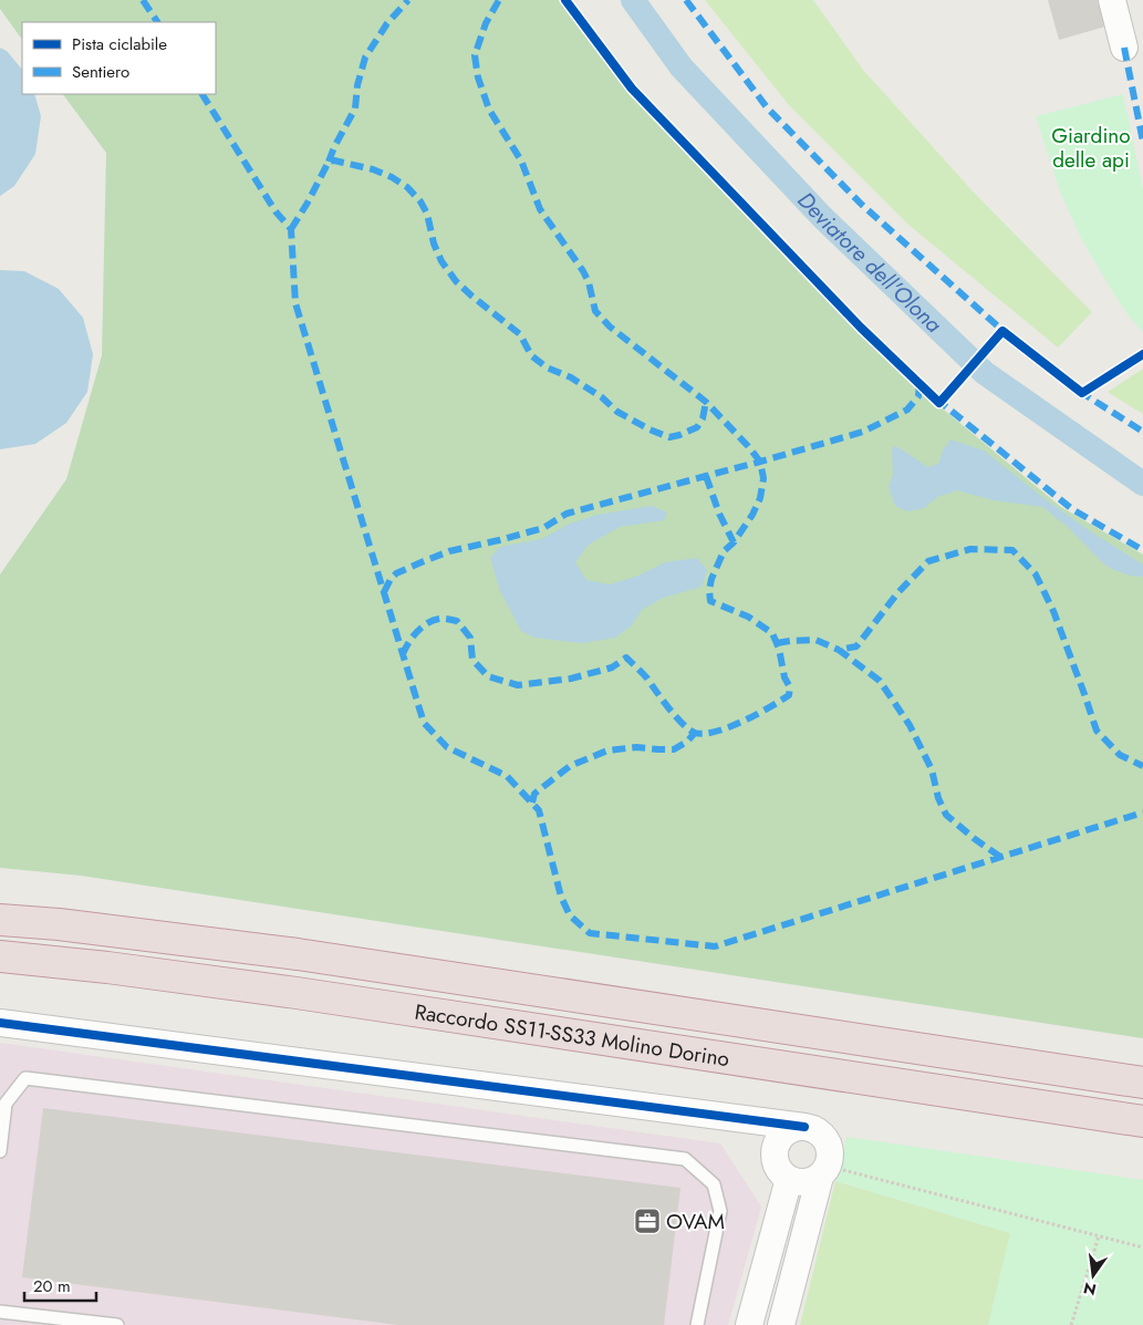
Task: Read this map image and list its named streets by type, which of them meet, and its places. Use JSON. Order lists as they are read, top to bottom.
{
  "streets": {
    "highway": ["Raccordo SS11-SS33 Molino Dorino"]
  },
  "water": ["Deviatore dell'Olona"],
  "parks": ["Giardino delle api"],
  "places": {
    "office": ["OVAM"]
  },
  "legend": ["Pista ciclabile", "Sentiero"],
  "scale_bar": "20 m",
  "north": "bottom"
}
